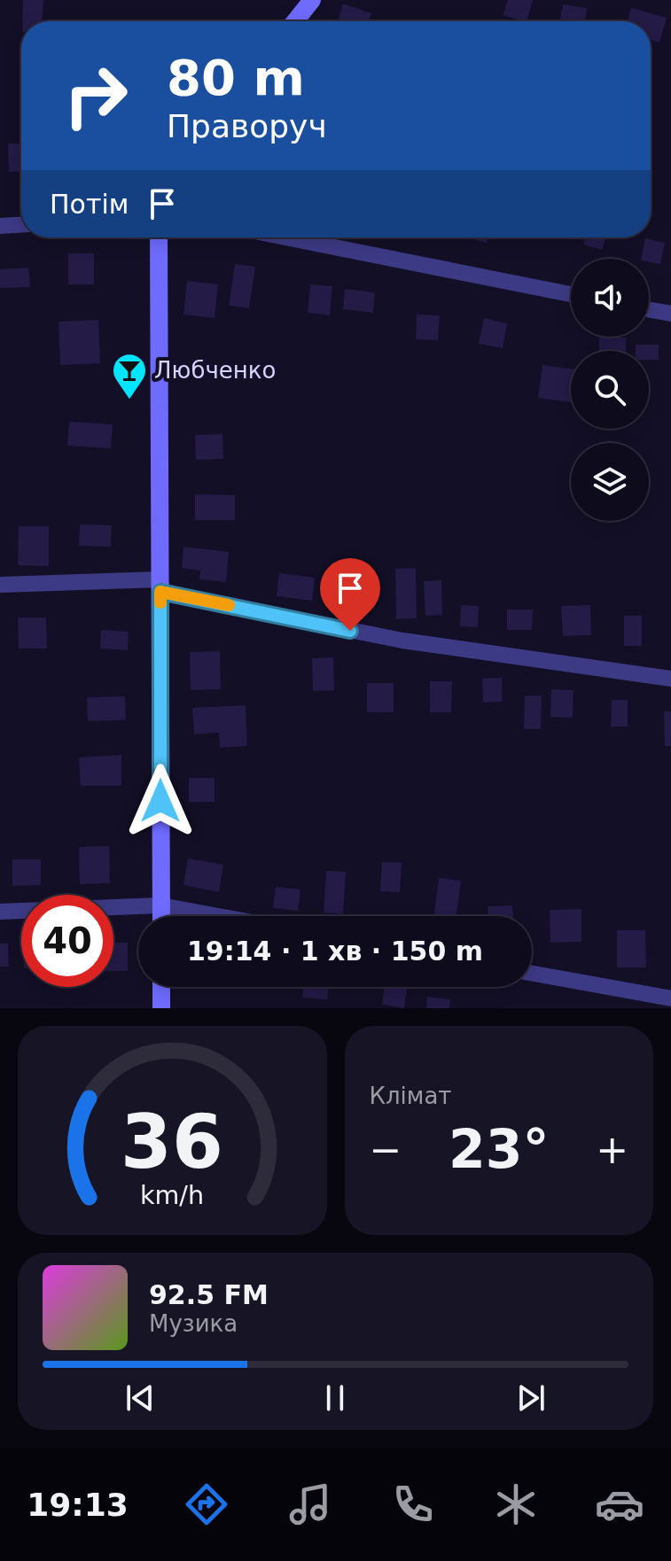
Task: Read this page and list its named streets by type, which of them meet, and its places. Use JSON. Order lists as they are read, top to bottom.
{
  "places": {
    "bar": ["Любченко"]
  },
  "page": {
    "turn": ["80 m", "Праворуч"],
    "then": "Потім",
    "limit": "40",
    "trip": "19:14 · 1 хв · 150 m",
    "tile": "Клімат",
    "heat": ["−", "23°", "+"],
    "song": ["92.5 FM", "Музика"],
    "tabs": "19:13",
    "gauge": ["36", "km/h"]
  }
}
